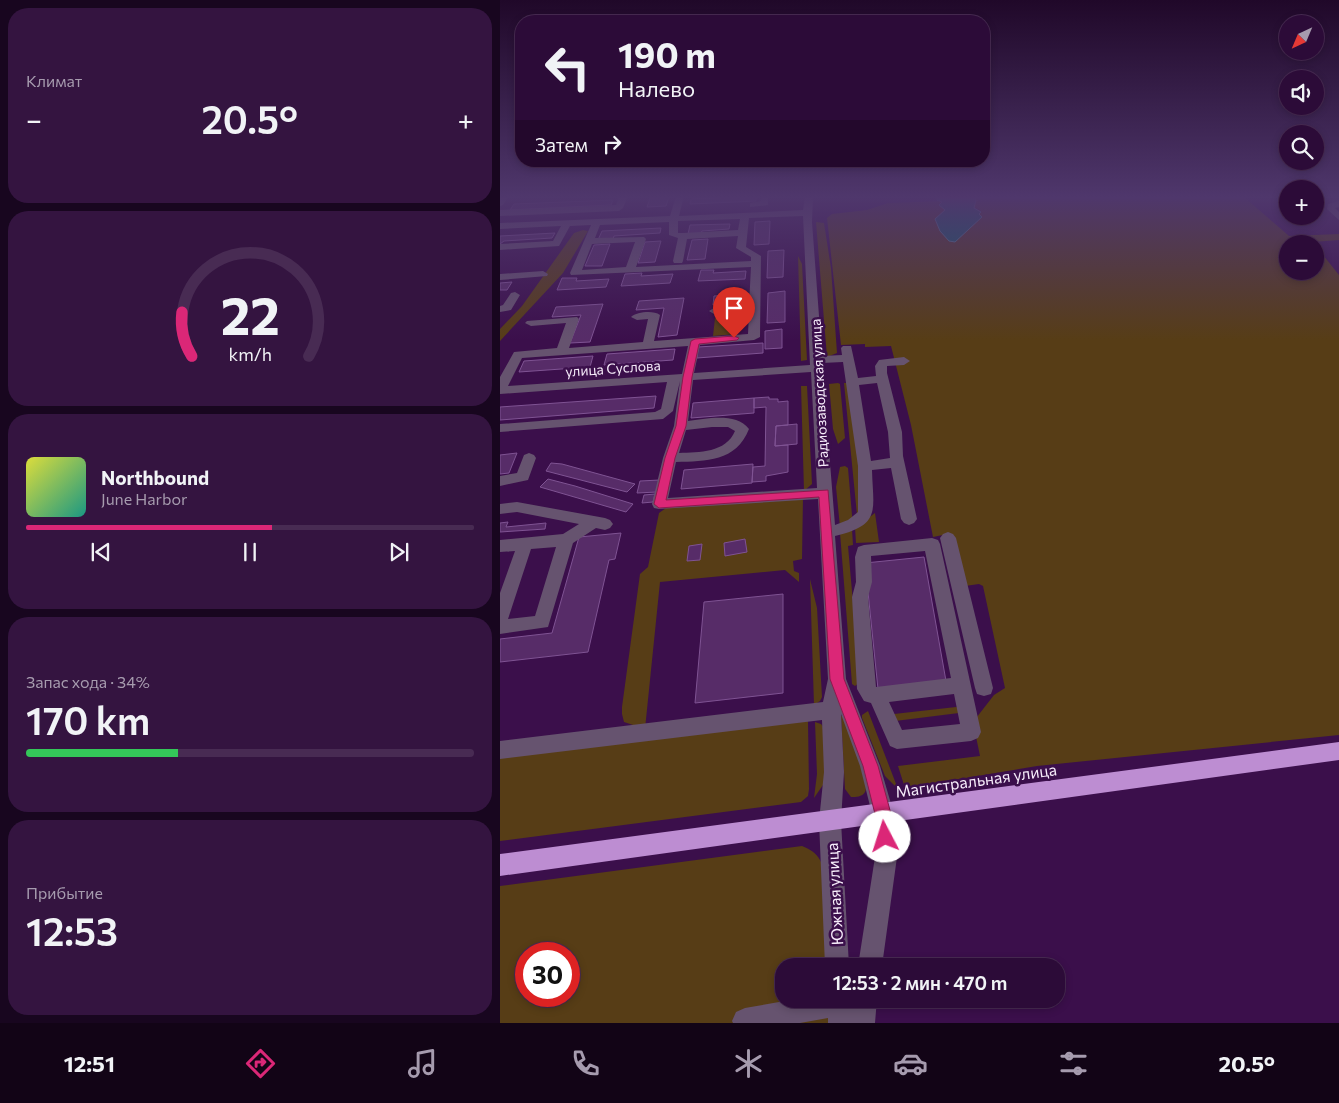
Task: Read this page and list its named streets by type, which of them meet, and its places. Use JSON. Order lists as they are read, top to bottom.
{
  "streets": {
    "highway": ["Магистральная улица"],
    "street": ["улица Суслова", "Радиозаводская улица", "Южная улица"]
  },
  "crossings": [
    ["улица Суслова", "Радиозаводская улица"],
    ["Радиозаводская улица", "Магистральная улица"],
    ["Радиозаводская улица", "Южная улица"],
    ["Магистральная улица", "Южная улица"]
  ],
  "north": "bottom left",
  "page": {
    "tile": [
      "Климат",
      ["Запас хода · 34%", "170 km"],
      ["Прибытие", "12:53"]
    ],
    "map_buttons": ["+", "−"],
    "turn": ["190 m", "Налево"],
    "heat": ["−", "20.5°", "+"],
    "then": "Затем",
    "song": ["Northbound", "June Harbor"],
    "limit": "30",
    "trip": "12:53 · 2 мин · 470 m",
    "tabs": ["12:51", "20.5°"],
    "gauge": ["22", "km/h"]
  }
}
